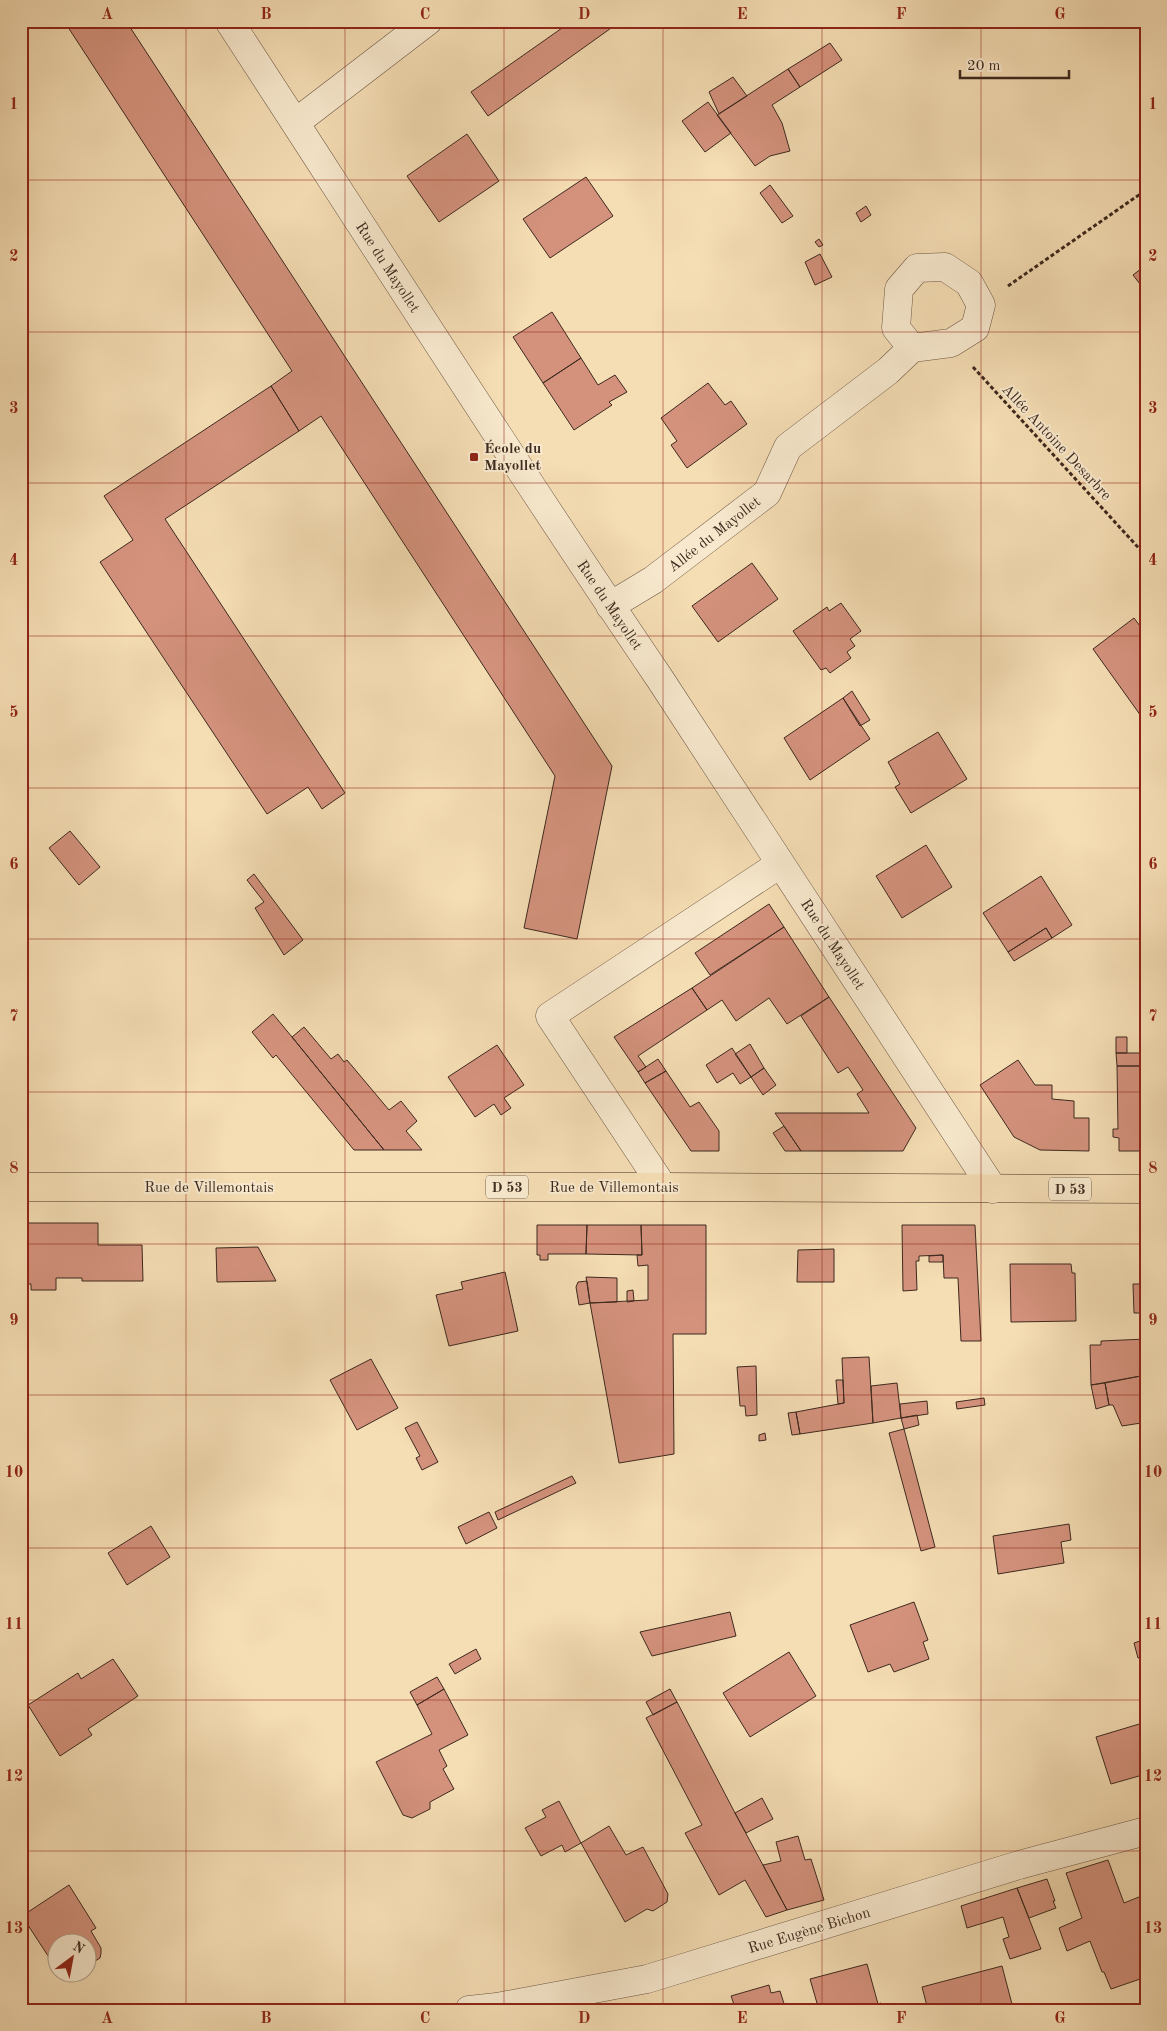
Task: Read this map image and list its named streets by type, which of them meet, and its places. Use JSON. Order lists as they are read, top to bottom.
{
  "streets": {
    "main road": ["Rue de Villemontais", "D 53"],
    "street": ["Rue du Mayollet", "Allée du Mayollet", "Rue Eugène Bichon"],
    "path": ["Allée Antoine Desarbre"]
  },
  "crossings": [
    ["Rue du Mayollet", "Allée du Mayollet"],
    ["Rue du Mayollet", "Rue de Villemontais"],
    ["Allée Antoine Desarbre", "Allée du Mayollet"]
  ],
  "places": {
    "transit": ["École du Mayollet"]
  },
  "scale_bar": "20 m",
  "north": "top right",
  "grid": {
    "columns": [
      "A",
      "B",
      "C",
      "D",
      "E",
      "F",
      "G"
    ],
    "rows": [
      "1",
      "2",
      "3",
      "4",
      "5",
      "6",
      "7",
      "8",
      "9",
      "10",
      "11",
      "12",
      "13"
    ]
  }
}
